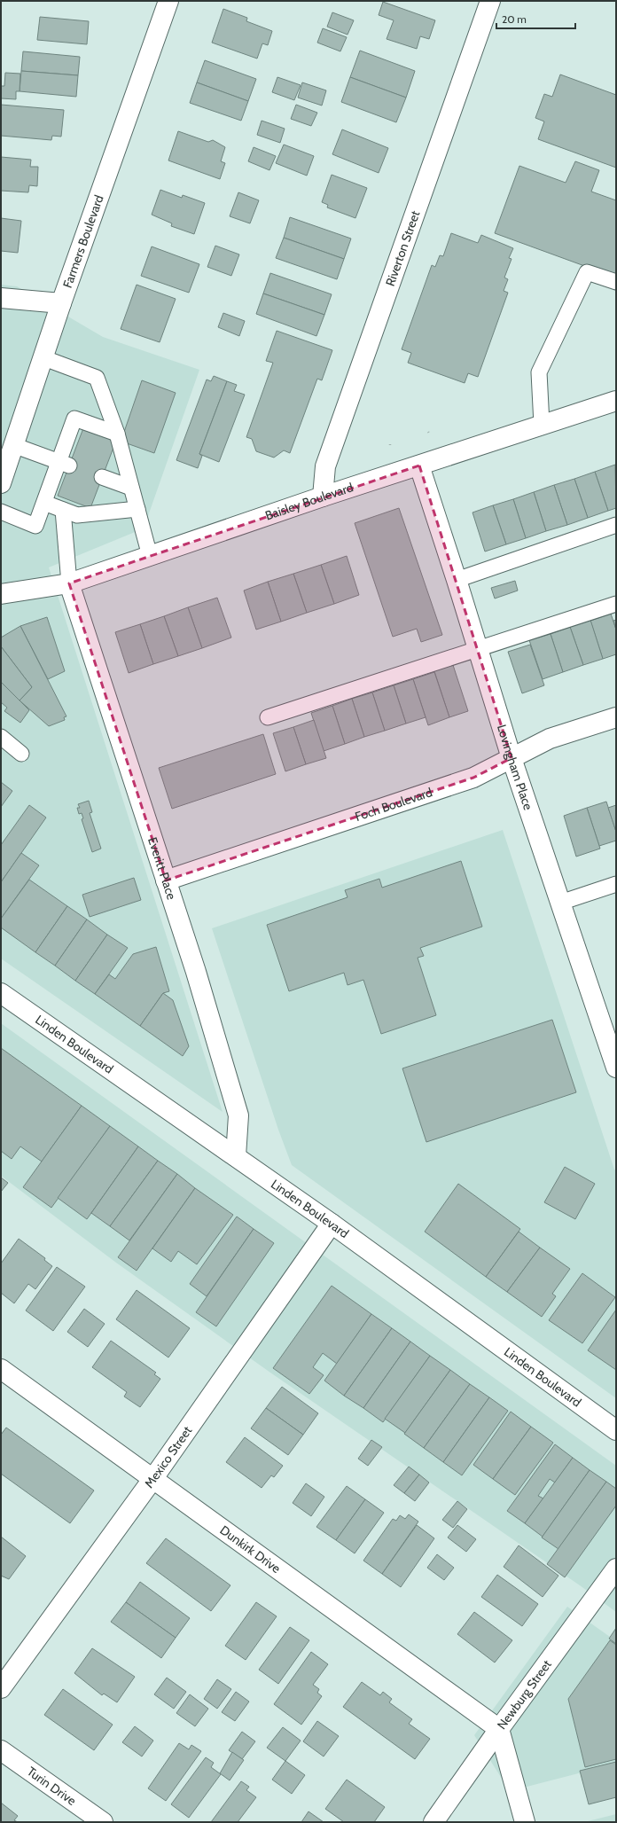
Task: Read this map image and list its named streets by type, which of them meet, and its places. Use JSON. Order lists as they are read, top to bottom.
{
  "streets": {
    "street": [
      "Farmers Boulevard",
      "Riverton Street",
      "Baisley Boulevard",
      "Lovingham Place",
      "Foch Boulevard",
      "Everitt Place",
      "Linden Boulevard",
      "Mexico Street",
      "Dunkirk Drive",
      "Newburg Street",
      "Turin Drive"
    ]
  },
  "crossings": [
    ["Riverton Street", "Baisley Boulevard"],
    ["Baisley Boulevard", "Lovingham Place"],
    ["Baisley Boulevard", "Everitt Place"],
    ["Lovingham Place", "Foch Boulevard"],
    ["Foch Boulevard", "Everitt Place"],
    ["Everitt Place", "Linden Boulevard"],
    ["Linden Boulevard", "Mexico Street"],
    ["Mexico Street", "Dunkirk Drive"],
    ["Dunkirk Drive", "Newburg Street"]
  ],
  "scale_bar": "20 m"
}
